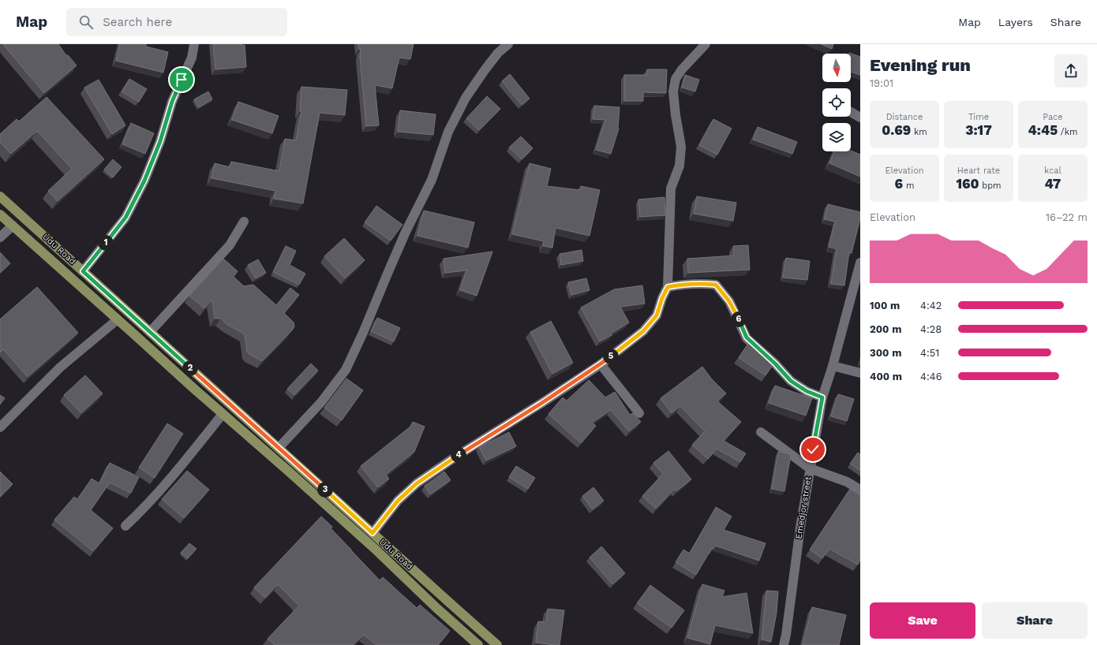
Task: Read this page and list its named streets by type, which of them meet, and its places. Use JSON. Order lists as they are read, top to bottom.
{
  "streets": {
    "main road": ["Udu Road"],
    "street": ["Emedjor street"]
  },
  "north": "bottom",
  "page": {
    "header": "Map",
    "search": "Search here",
    "nav": ["Map", "Layers", "Share"],
    "heading": ["Evening run", "19:01"],
    "stats": [
      ["Distance", "0.69 km"],
      ["Time", "3:17"],
      ["Pace", "4:45 /km"],
      ["Elevation", "6 m"],
      ["Heart rate", "160 bpm"],
      ["kcal", "47"]
    ],
    "chart": ["Elevation", "16–22 m"],
    "pins": [
      "1",
      "6",
      "5",
      "2",
      "4",
      "3"
    ],
    "list": [
      {
        "name": "100 m",
        "note": "4:42"
      },
      {
        "name": "200 m",
        "note": "4:28"
      },
      {
        "name": "300 m",
        "note": "4:51"
      },
      {
        "name": "400 m",
        "note": "4:46"
      }
    ],
    "buttons": ["Save", "Share"]
  }
}
